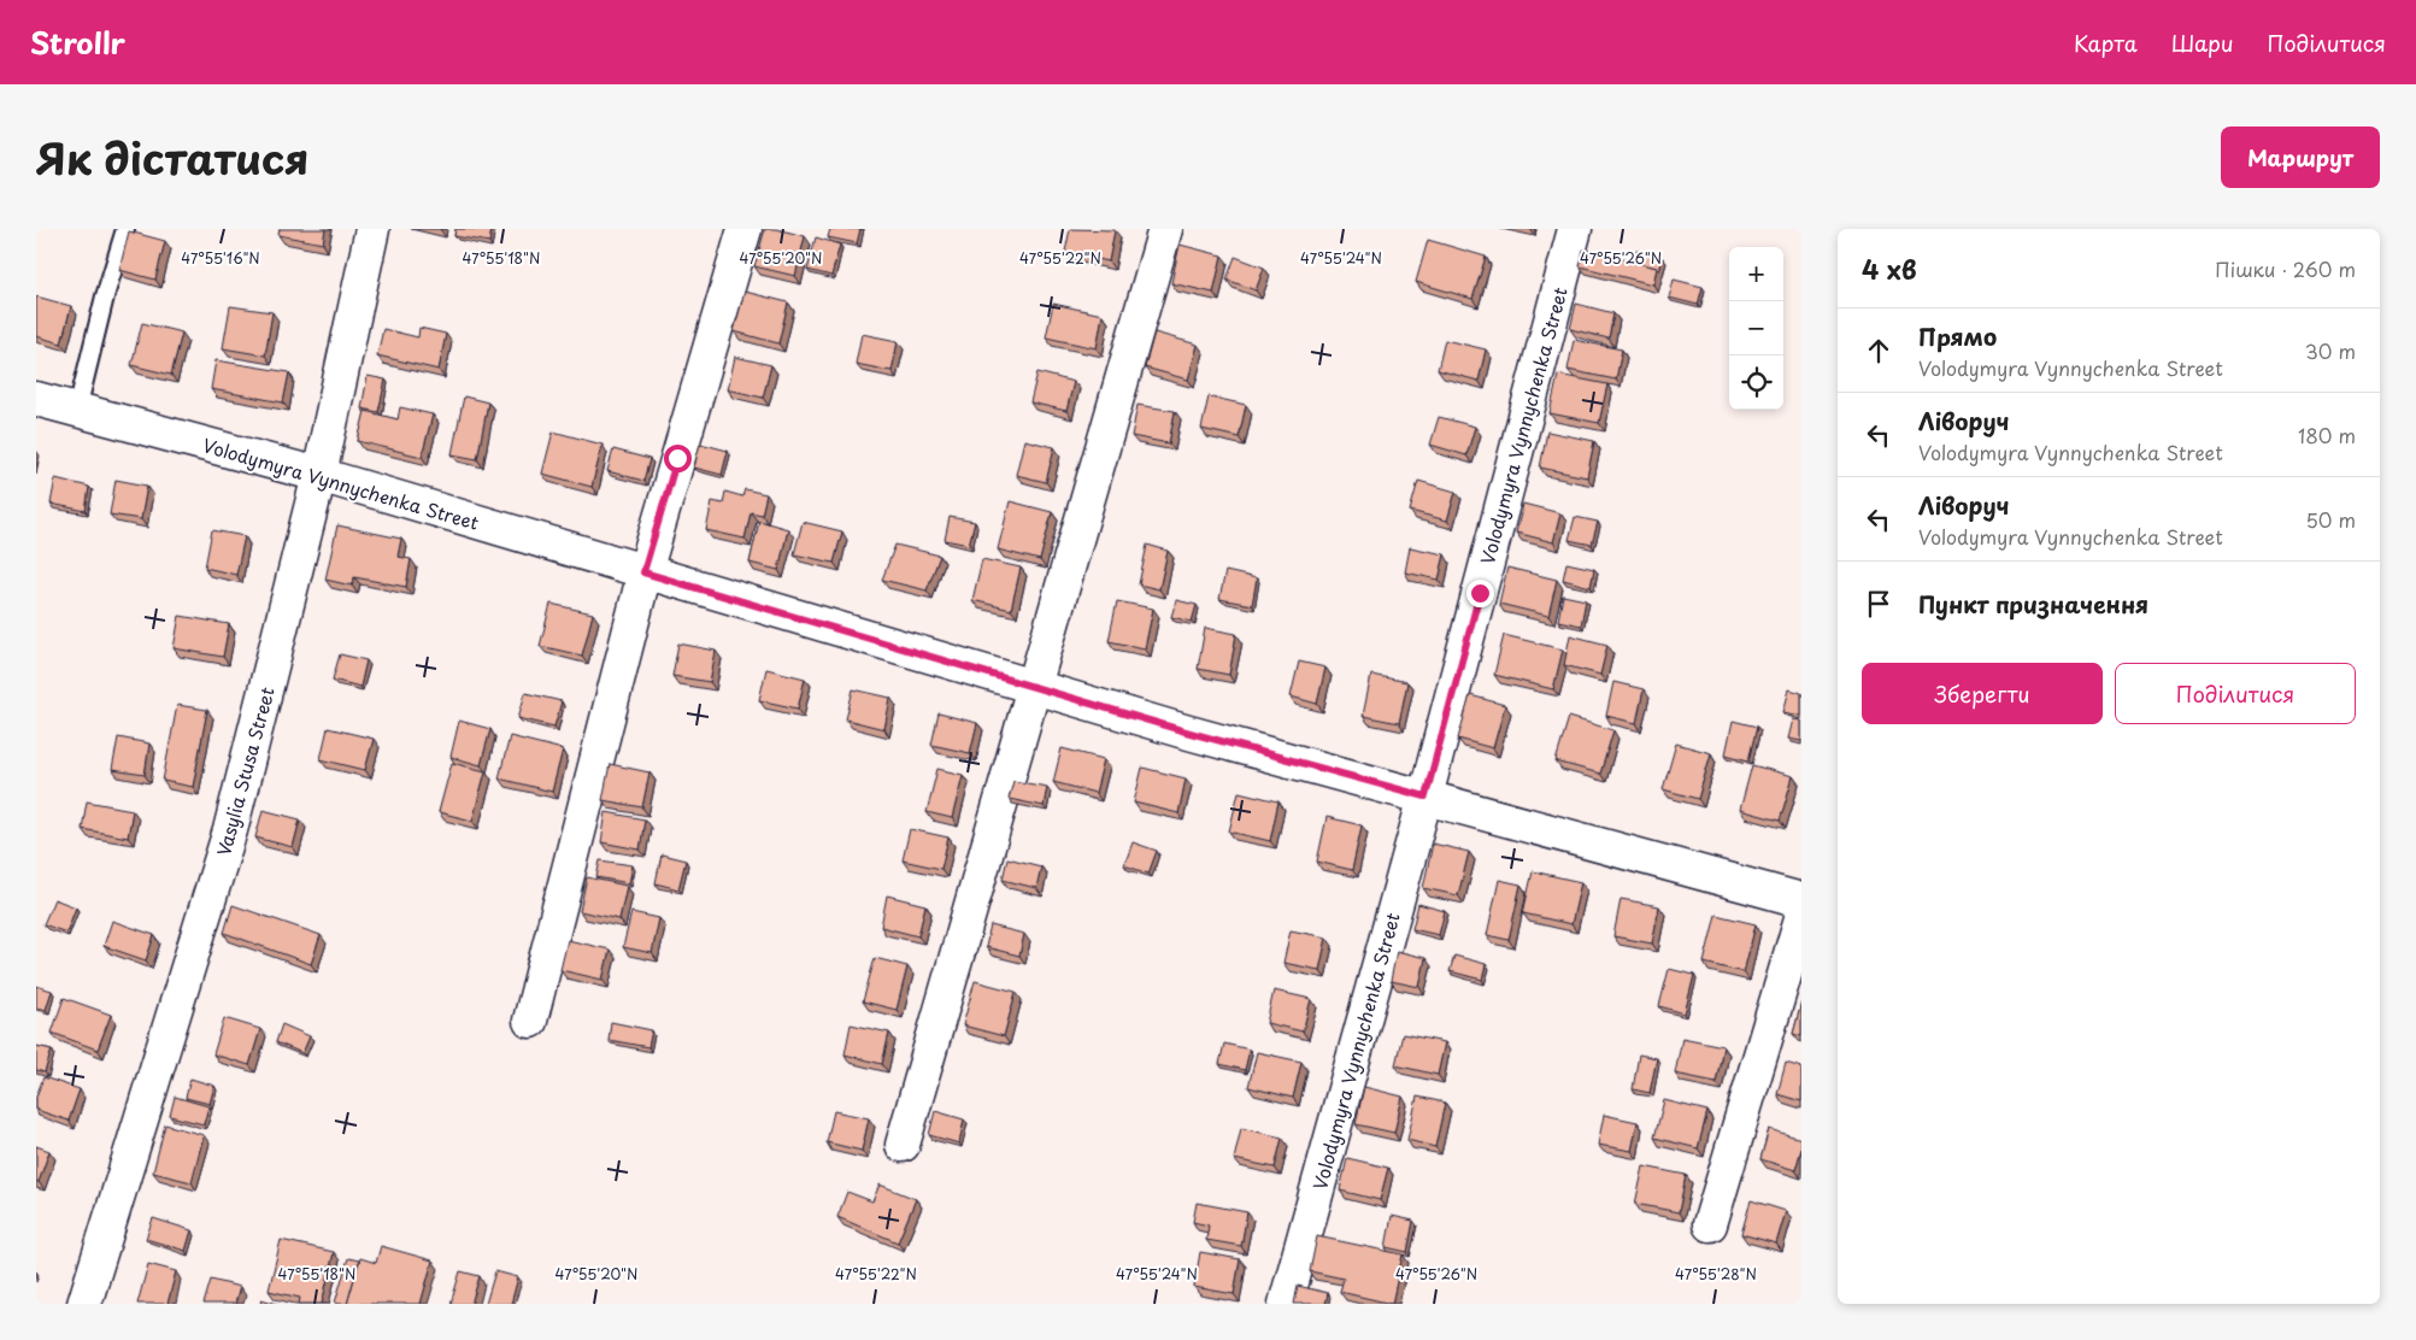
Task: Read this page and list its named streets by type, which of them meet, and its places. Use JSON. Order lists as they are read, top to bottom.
{
  "streets": {
    "street": ["Volodymyra Vynnychenka Street", "Vasylia Stusa Street"]
  },
  "crossings": [
    ["Volodymyra Vynnychenka Street", "Vasylia Stusa Street"]
  ],
  "page": {
    "header": "Strollr",
    "nav": ["Карта", "Шари", "Поділитися"],
    "title": "Як дістатися",
    "buttons": [
      "Маршрут",
      ["Зберегти", "Поділитися"]
    ],
    "heading": ["4 хв", "Пішки · 260 m"],
    "map_buttons": ["+", "−"],
    "list": [
      ["Прямо", "Volodymyra Vynnychenka Street", "30 m"],
      ["Ліворуч", "Volodymyra Vynnychenka Street", "180 m"],
      ["Ліворуч", "Volodymyra Vynnychenka Street", "50 m"],
      "Пункт призначення"
    ]
  },
  "coordinates": [
    "47°55'18\"N",
    "47°55'20\"N",
    "47°55'22\"N",
    "47°55'24\"N",
    "47°55'26\"N",
    "47°55'16\"N",
    "47°55'28\"N"
  ]
}
